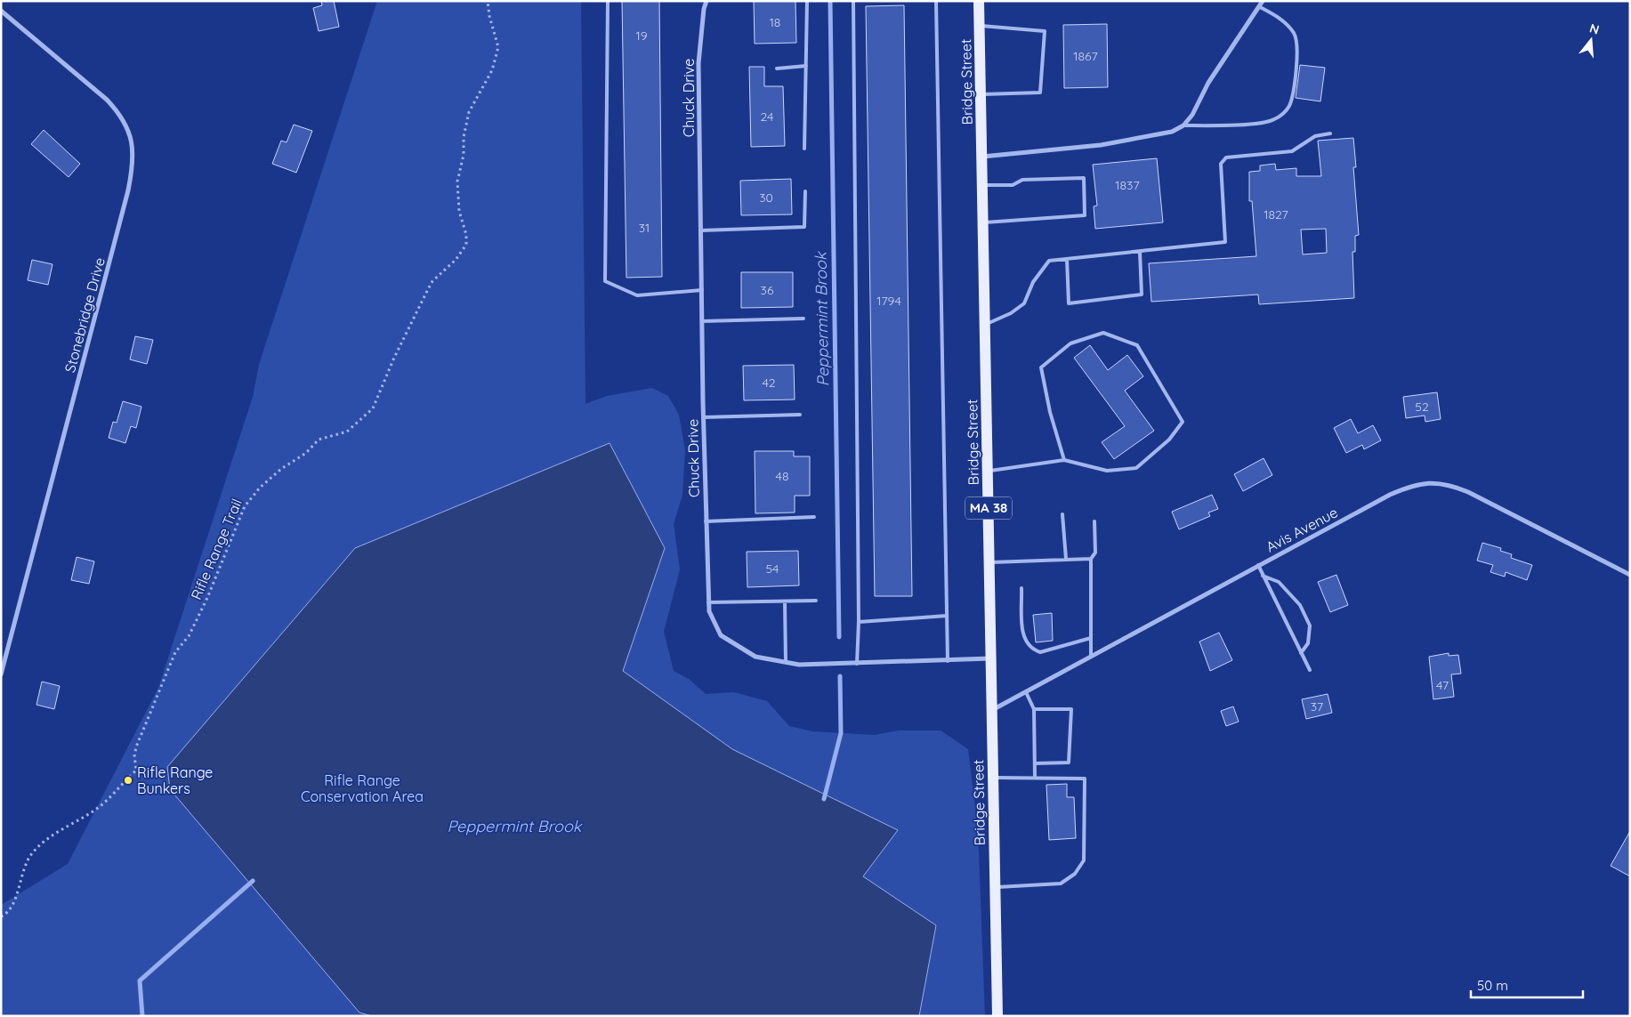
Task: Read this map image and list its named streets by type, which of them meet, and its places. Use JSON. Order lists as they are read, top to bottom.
{
  "streets": {
    "main road": ["Bridge Street", "MA 38"],
    "street": ["Chuck Drive", "Stonebridge Drive", "Avis Avenue"],
    "path": ["Rifle Range Trail"]
  },
  "crossings": [
    ["Bridge Street", "Chuck Drive"],
    ["Bridge Street", "Avis Avenue"]
  ],
  "water": ["Peppermint Brook"],
  "parks": ["Rifle Range Conservation Area"],
  "places": ["Rifle Range Bunkers"],
  "house_numbers": [
    "18",
    "19",
    "1867",
    "24",
    "1837",
    "30",
    "1827",
    "31",
    "36",
    "1794",
    "42",
    "52",
    "48",
    "54",
    "47",
    "37"
  ],
  "scale_bar": "50 m",
  "north": "top"
}
